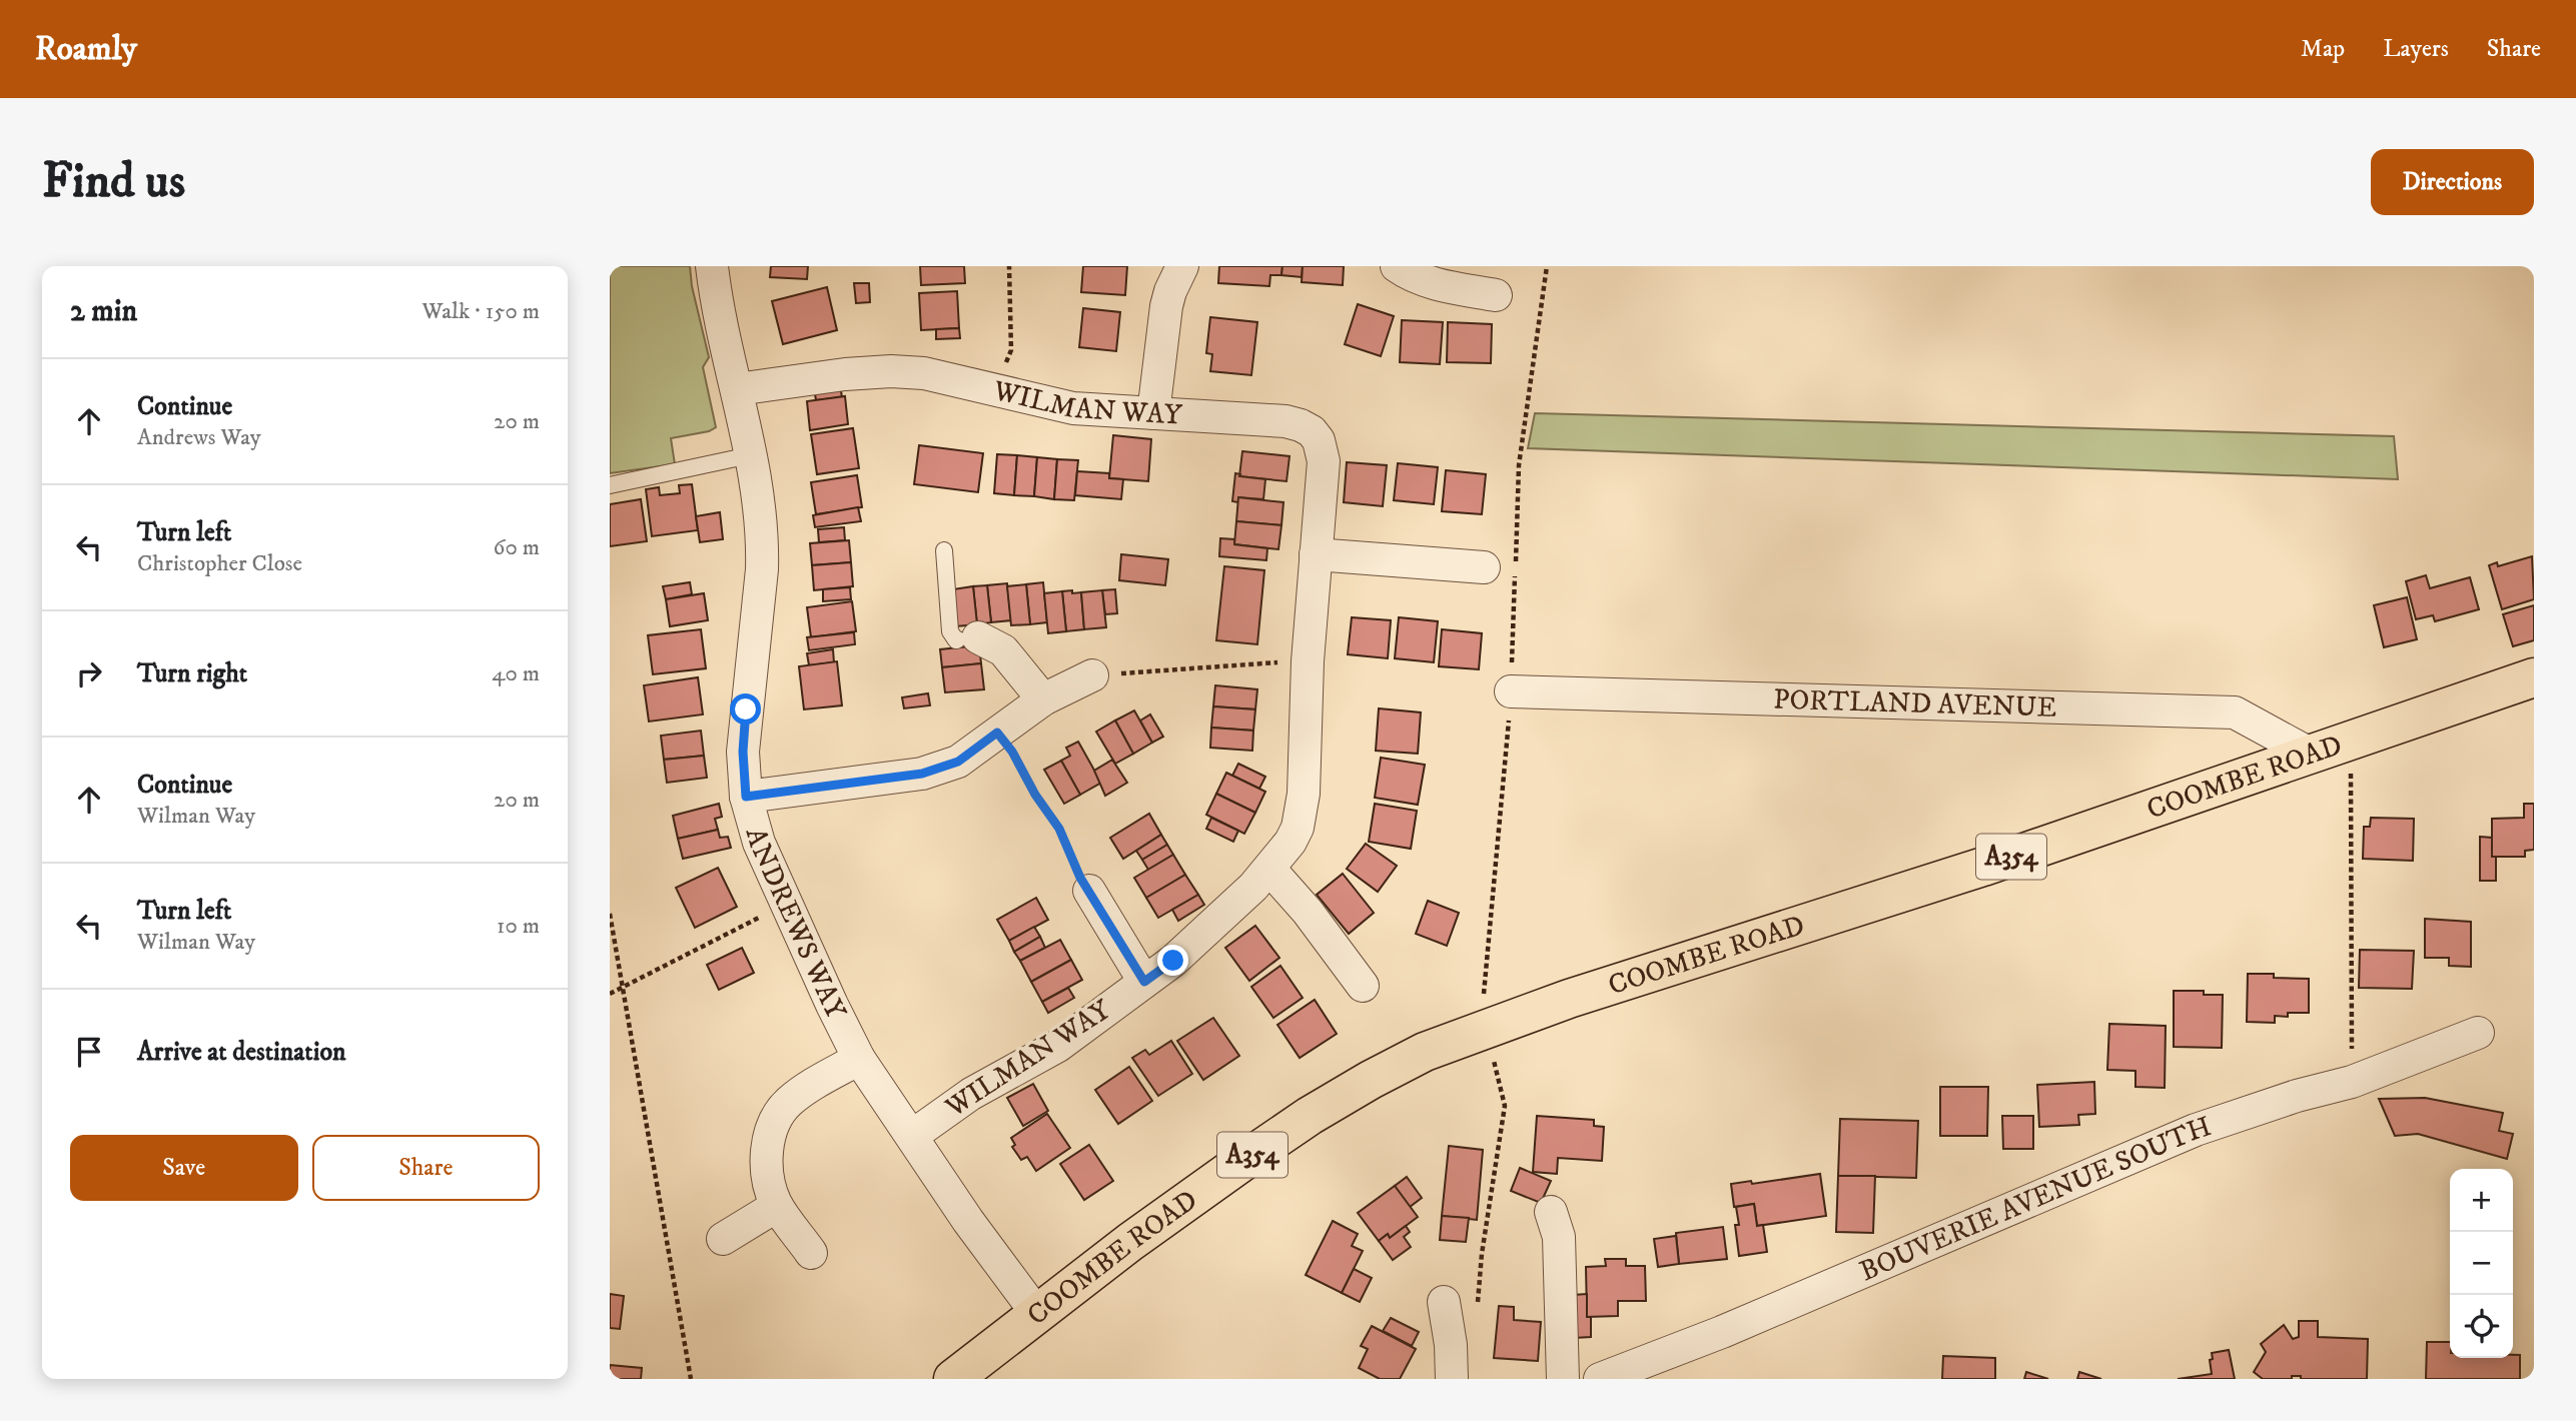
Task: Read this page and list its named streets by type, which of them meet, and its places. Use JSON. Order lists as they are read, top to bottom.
{
  "streets": {
    "highway": ["COOMBE ROAD", "A354"],
    "street": [
      "WILMAN WAY",
      "PORTLAND AVENUE",
      "ANDREWS WAY",
      "BOUVERIE AVENUE SOUTH"
    ]
  },
  "crossings": [
    ["WILMAN WAY", "ANDREWS WAY"],
    ["PORTLAND AVENUE", "COOMBE ROAD"],
    ["COOMBE ROAD", "ANDREWS WAY"]
  ],
  "page": {
    "header": "Roamly",
    "nav": ["Map", "Layers", "Share"],
    "buttons": [
      "Directions",
      ["Save", "Share"]
    ],
    "title": "Find us",
    "heading": ["2 min", "Walk · 150 m"],
    "list": [
      ["Continue", "Andrews Way", "20 m"],
      ["Turn left", "Christopher Close", "60 m"],
      ["Turn right", "40 m"],
      ["Continue", "Wilman Way", "20 m"],
      ["Turn left", "Wilman Way", "10 m"],
      "Arrive at destination"
    ],
    "map_buttons": ["+", "−"]
  }
}
